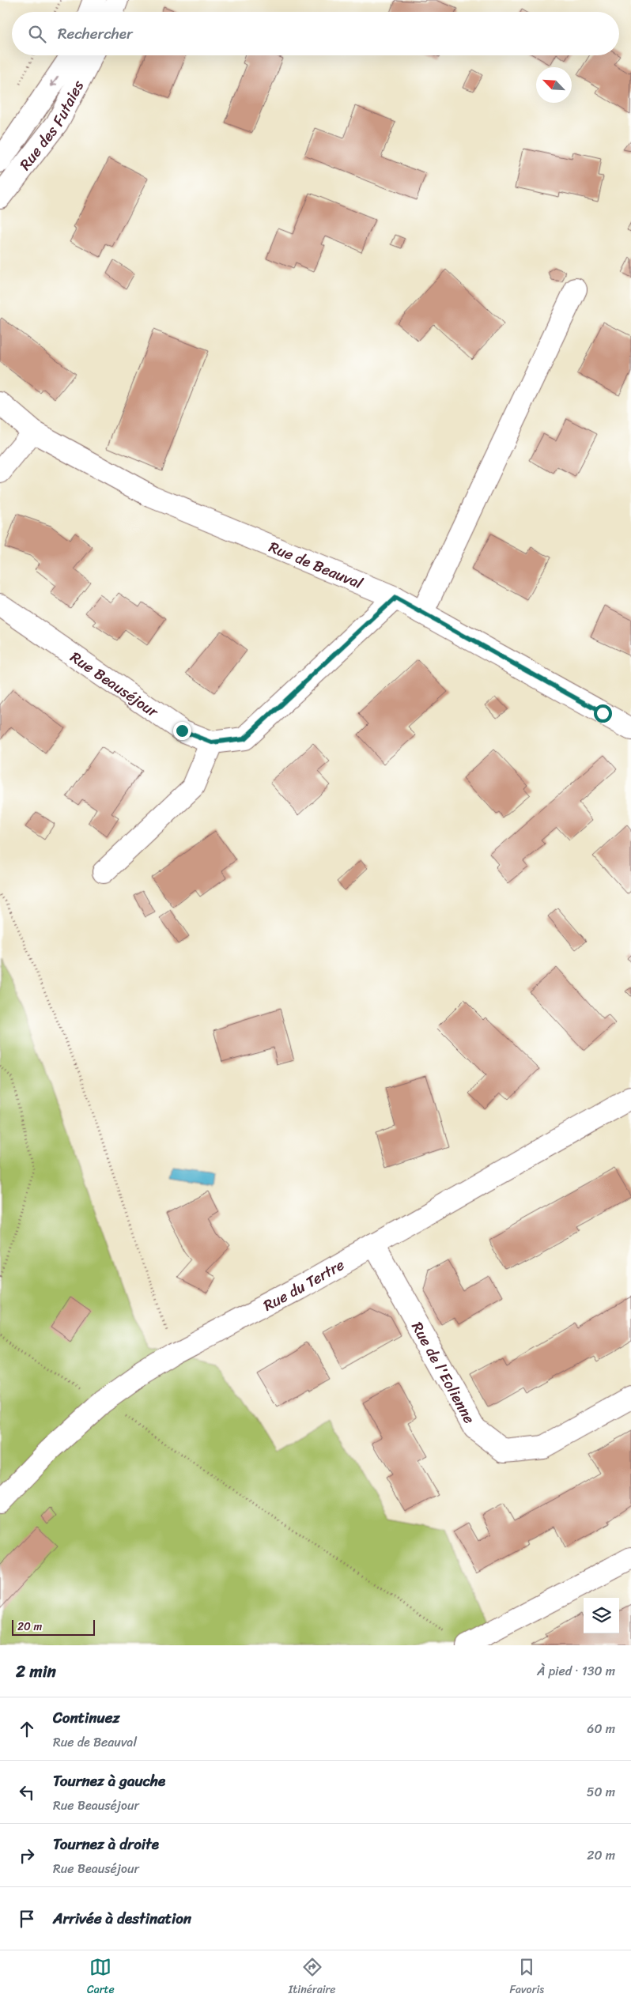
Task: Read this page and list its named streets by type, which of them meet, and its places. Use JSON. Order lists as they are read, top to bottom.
{
  "streets": {
    "street": [
      "Rue des Futaies",
      "Rue de Beauval",
      "Rue Beauséjour",
      "Rue du Tertre",
      "Rue de l'Eolienne"
    ]
  },
  "crossings": [
    ["Rue de Beauval", "Rue Beauséjour"],
    ["Rue du Tertre", "Rue de l'Eolienne"]
  ],
  "scale_bar": "20 m",
  "north": "top left",
  "page": {
    "search": "Rechercher",
    "scale": "20 m",
    "heading": ["2 min", "À pied · 130 m"],
    "list": [
      ["Continuez", "Rue de Beauval", "60 m"],
      ["Tournez à gauche", "Rue Beauséjour", "50 m"],
      ["Tournez à droite", "Rue Beauséjour", "20 m"],
      "Arrivée à destination"
    ],
    "nav": ["Carte", "Itinéraire", "Favoris"]
  }
}
